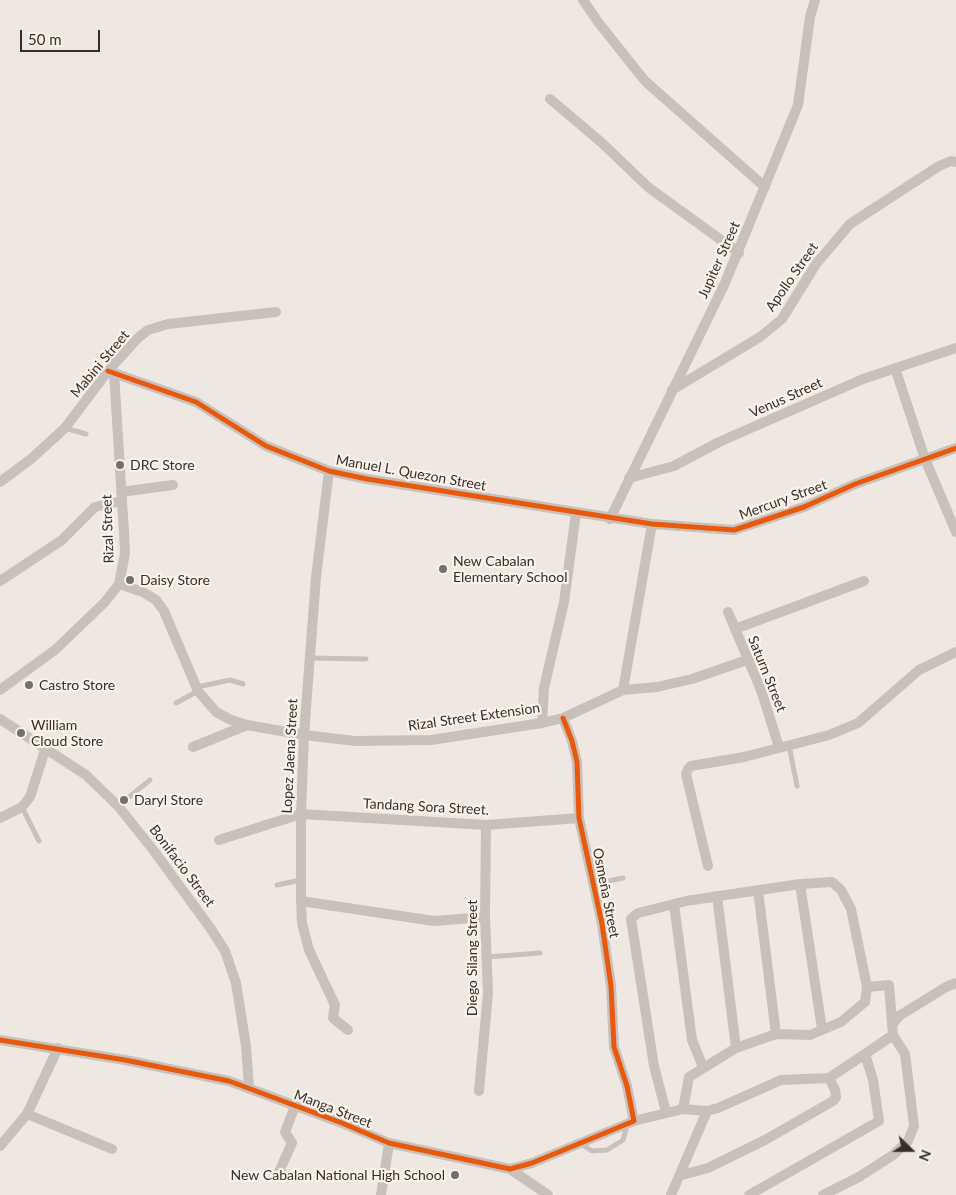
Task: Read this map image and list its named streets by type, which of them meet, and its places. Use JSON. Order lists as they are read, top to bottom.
{
  "streets": {
    "street": [
      "Jupiter Street",
      "Apollo Street",
      "Mabini Street",
      "Venus Street",
      "Manuel L. Quezon Street",
      "Mercury Street",
      "Rizal Street",
      "Saturn Street",
      "Rizal Street Extension",
      "Lopez Jaena Street",
      "Tandang Sora Street.",
      "Bonifacio Street",
      "Osmeña Street",
      "Diego Silang Street",
      "Manga Street"
    ]
  },
  "crossings": [
    ["Jupiter Street", "Apollo Street"],
    ["Jupiter Street", "Venus Street"],
    ["Jupiter Street", "Manuel L. Quezon Street"],
    ["Jupiter Street", "Mercury Street"],
    ["Mabini Street", "Manuel L. Quezon Street"],
    ["Mabini Street", "Rizal Street"],
    ["Manuel L. Quezon Street", "Mercury Street"],
    ["Manuel L. Quezon Street", "Rizal Street"],
    ["Manuel L. Quezon Street", "Lopez Jaena Street"],
    ["Rizal Street", "Rizal Street Extension"],
    ["Saturn Street", "Rizal Street Extension"],
    ["Rizal Street Extension", "Lopez Jaena Street"],
    ["Rizal Street Extension", "Osmeña Street"],
    ["Lopez Jaena Street", "Tandang Sora Street."],
    ["Tandang Sora Street.", "Osmeña Street"],
    ["Tandang Sora Street.", "Diego Silang Street"],
    ["Bonifacio Street", "Manga Street"],
    ["Osmeña Street", "Manga Street"]
  ],
  "places": [
    "DRC Store",
    "New Cabalan Elementary School",
    "Daisy Store",
    "Castro Store",
    "William Cloud Store",
    "Daryl Store",
    "New Cabalan National High School"
  ],
  "scale_bar": "50 m",
  "north": "right"
}
